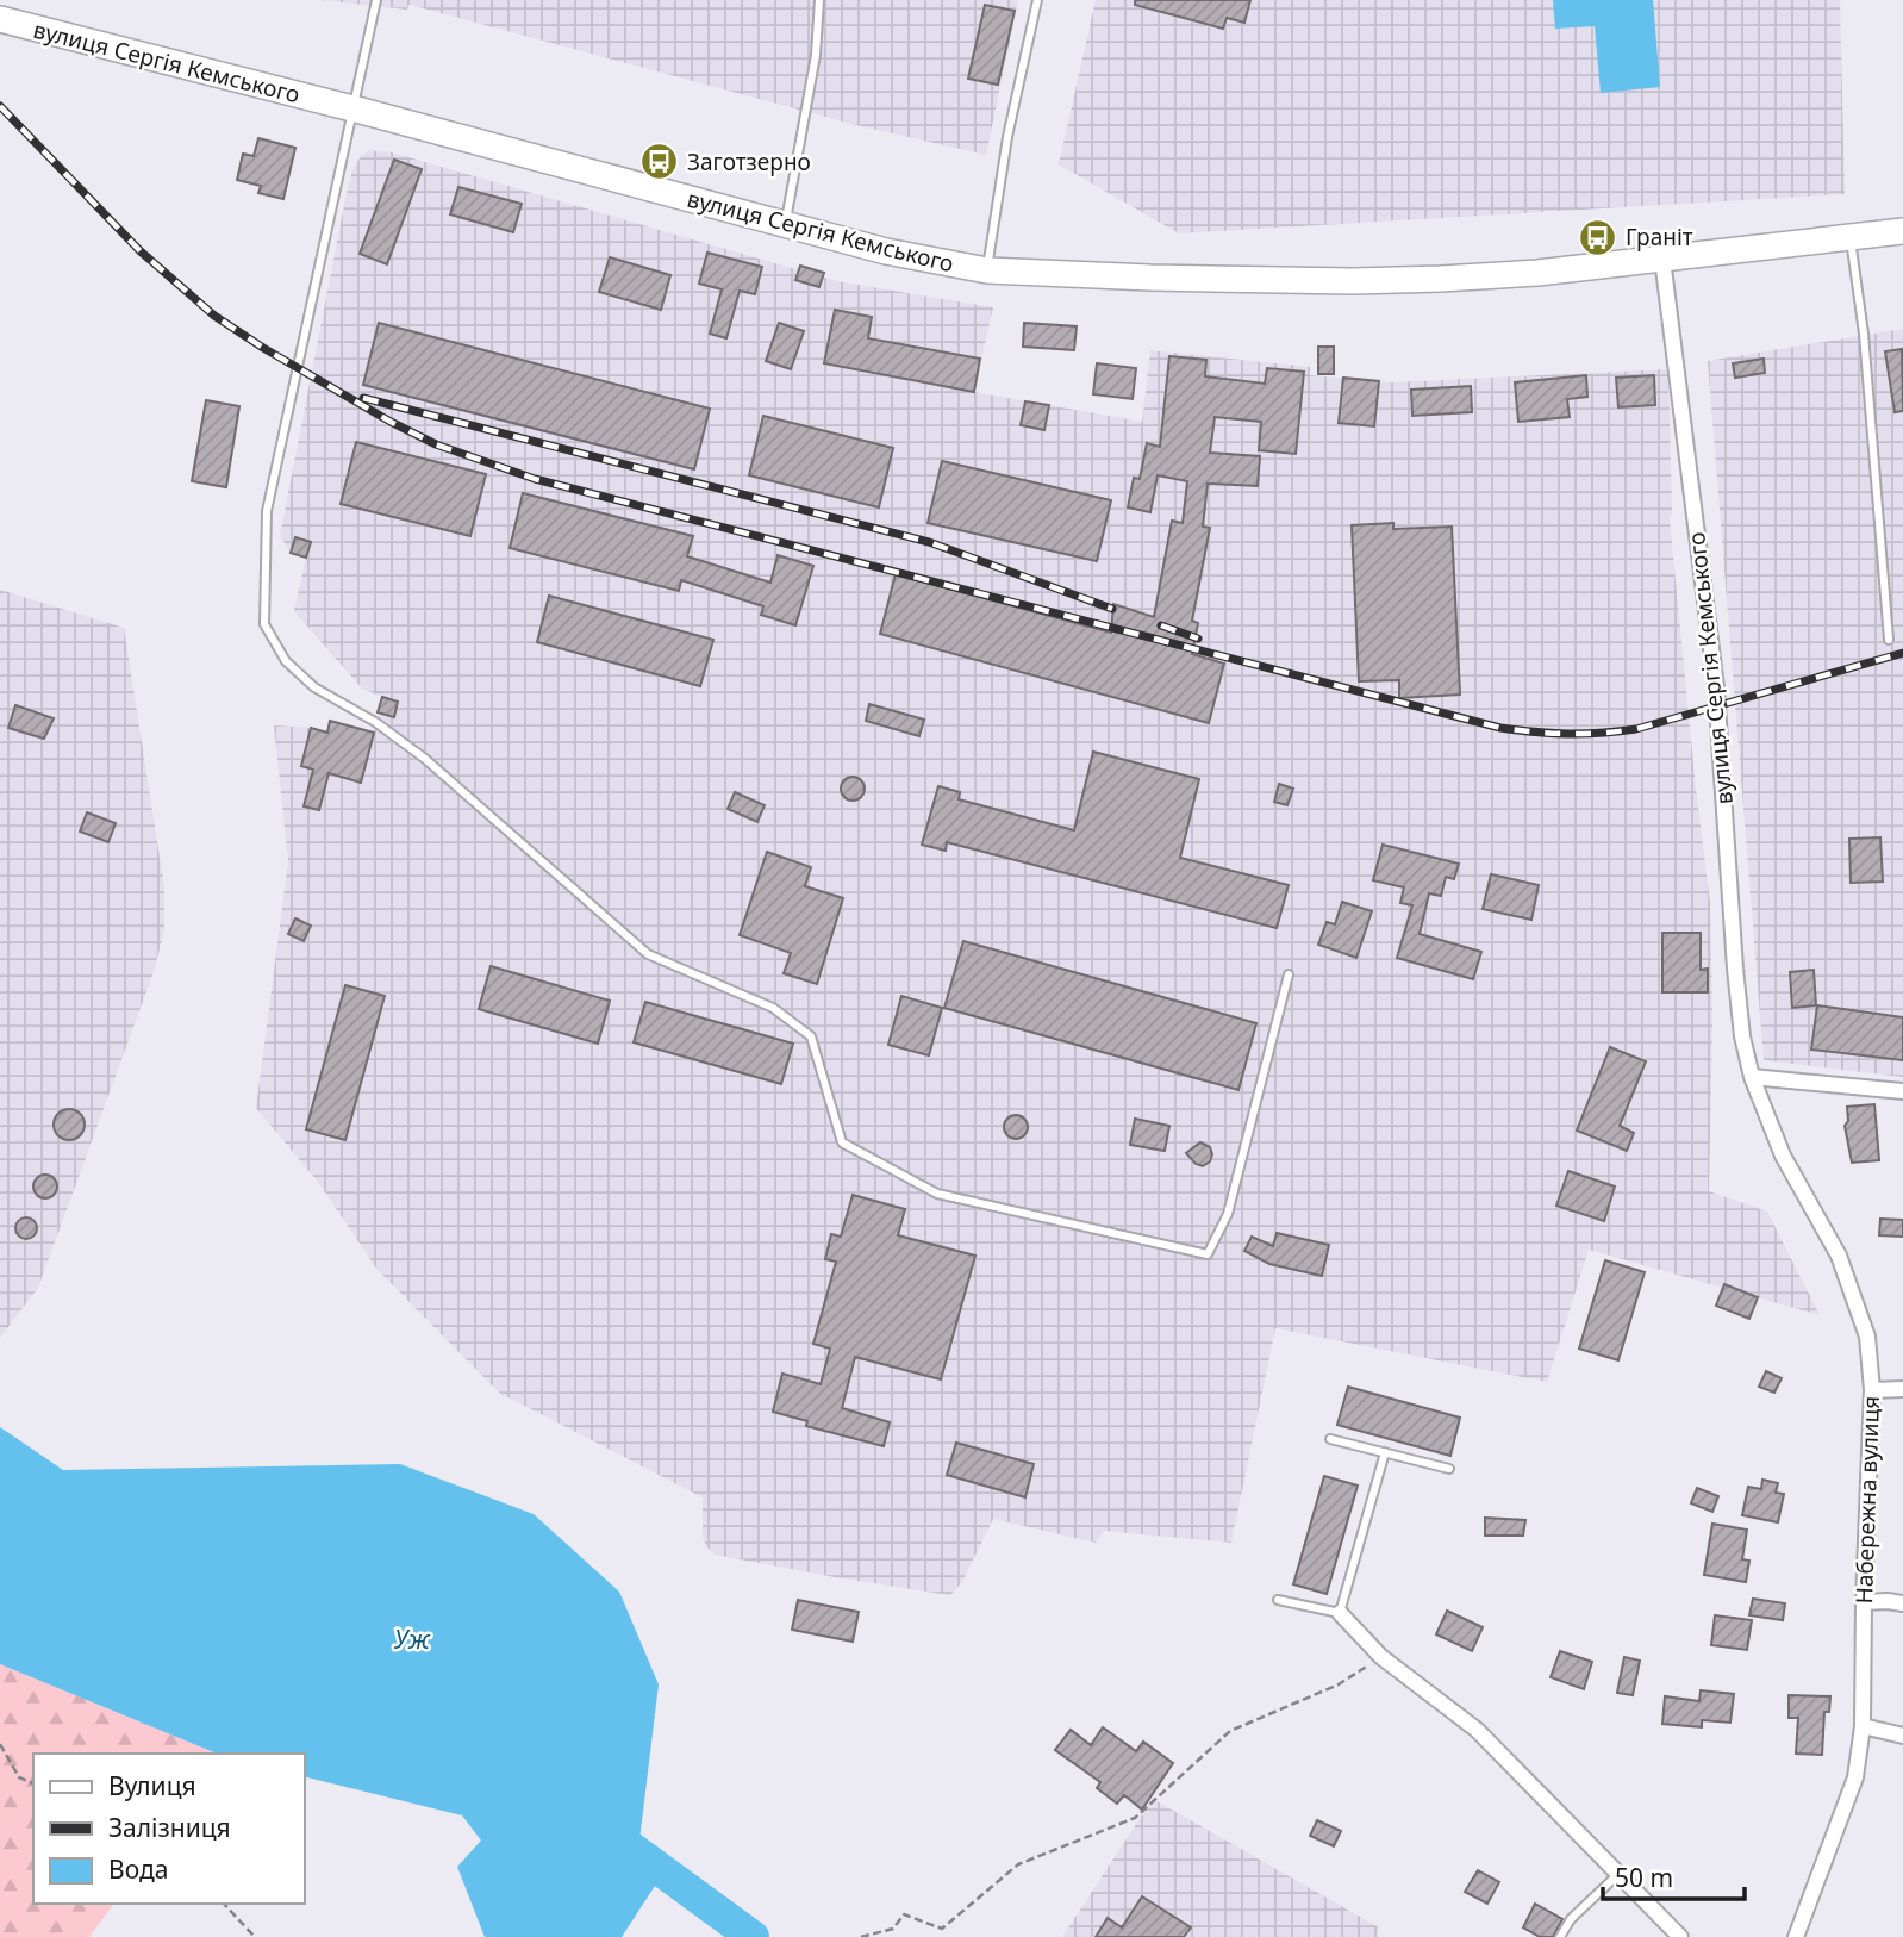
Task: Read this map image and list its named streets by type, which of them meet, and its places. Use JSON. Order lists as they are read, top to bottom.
{
  "streets": {
    "highway": ["вулиця Сергія Кемського"],
    "street": ["Набережна вулиця"]
  },
  "crossings": [
    ["вулиця Сергія Кемського", "Набережна вулиця"]
  ],
  "water": ["Уж"],
  "places": {
    "bus stop": ["Заготзерно", "Граніт"]
  },
  "legend": ["Вулиця", "Залізниця", "Вода"],
  "scale_bar": "50 m"
}
